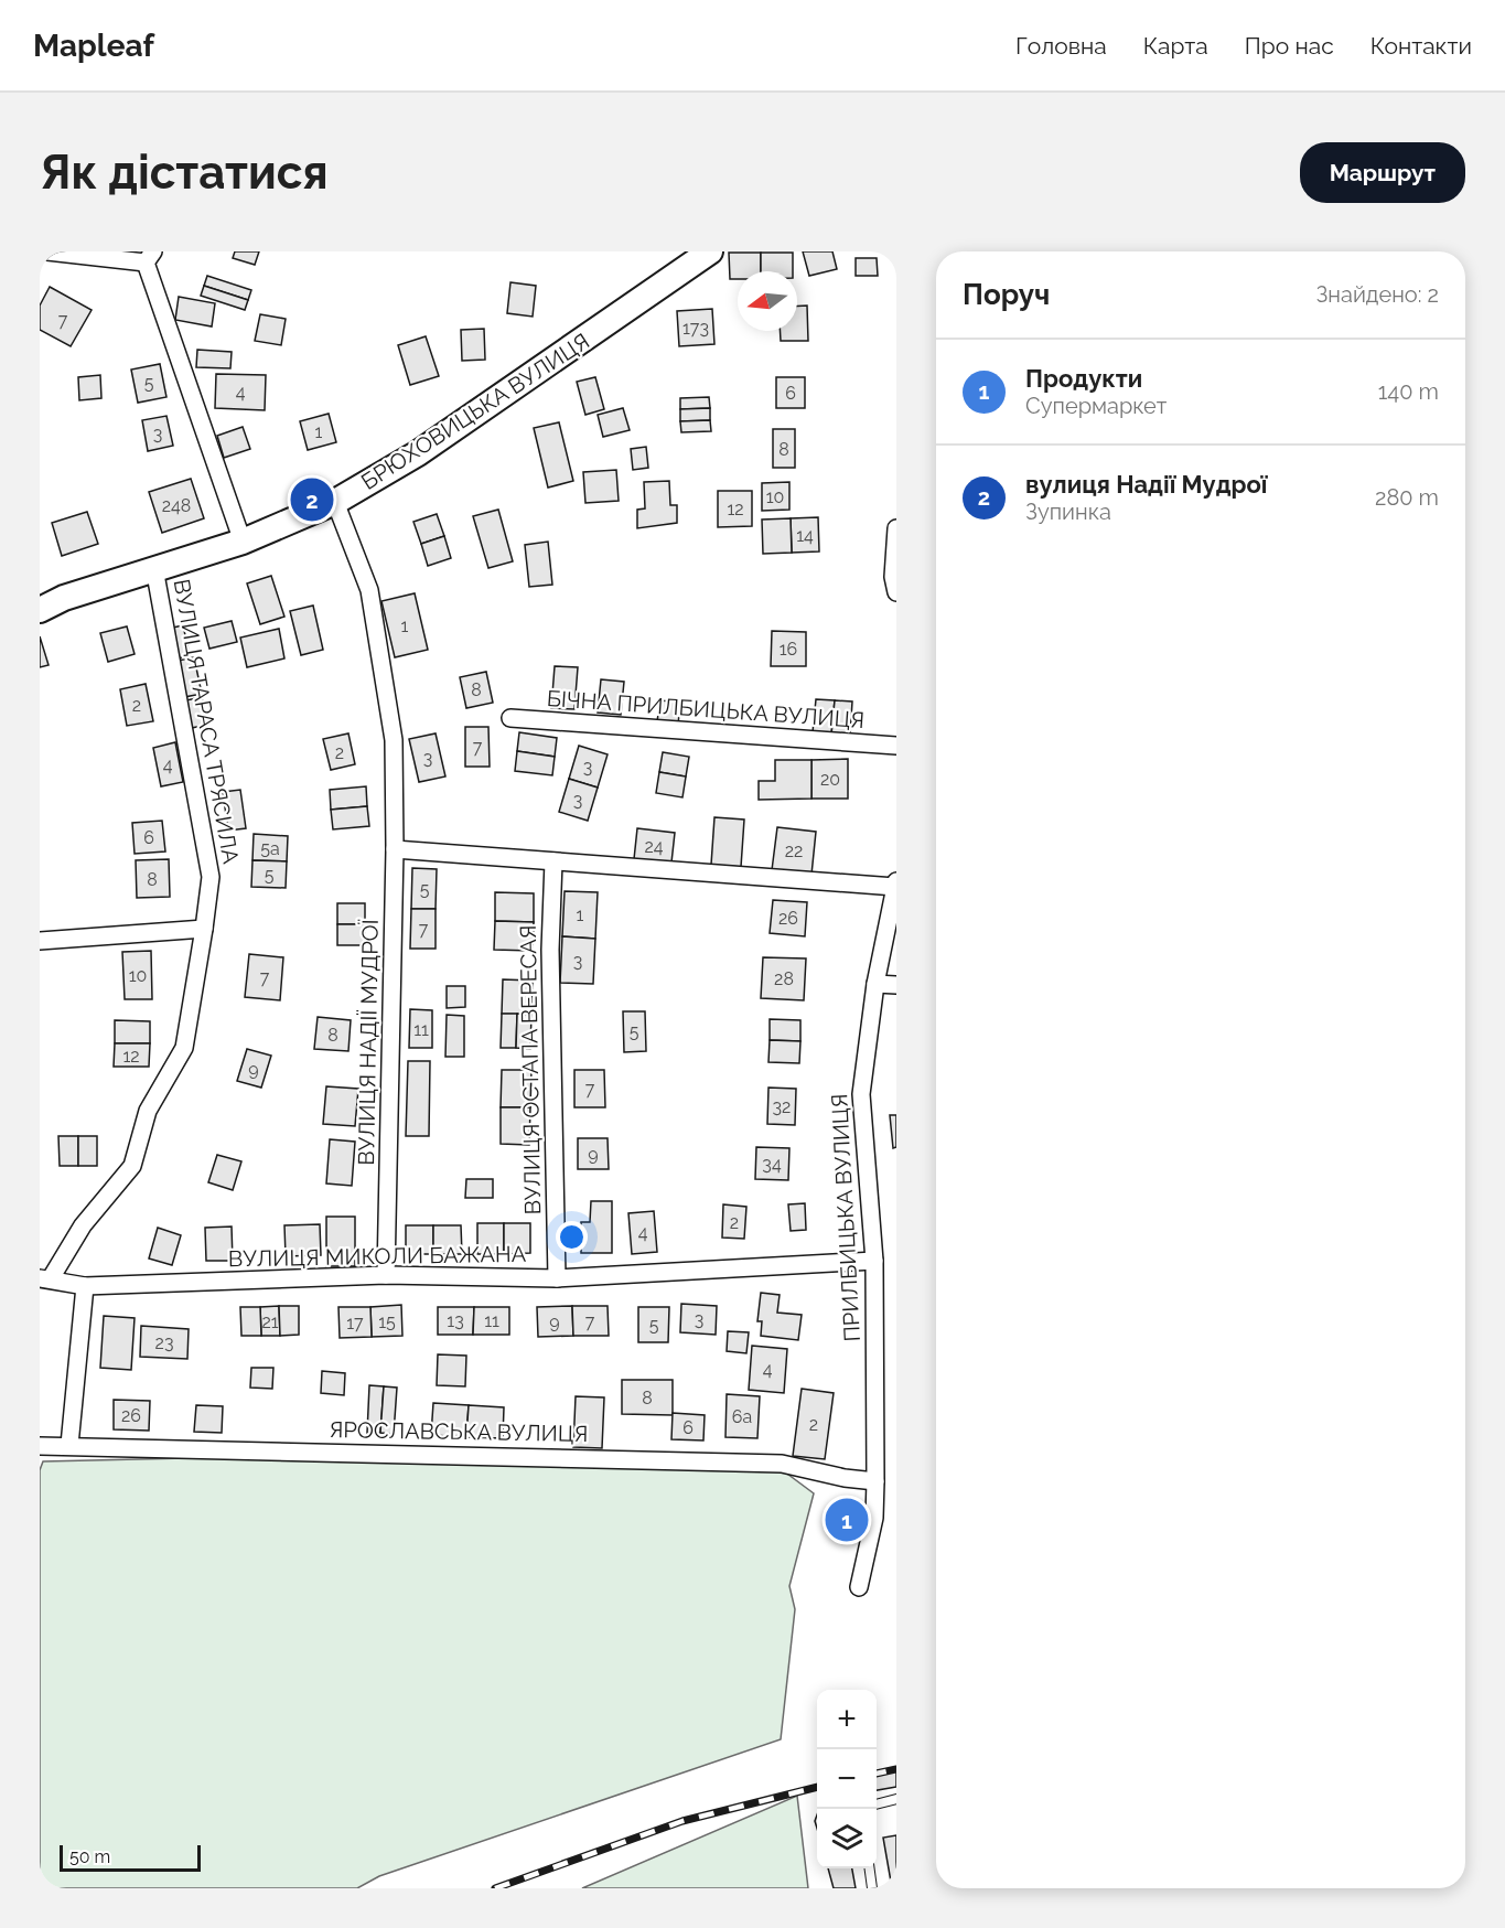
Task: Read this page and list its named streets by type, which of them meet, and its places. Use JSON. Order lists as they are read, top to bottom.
{
  "streets": {
    "main road": ["БРЮХОВИЦЬКА ВУЛИЦЯ"],
    "street": [
      "БІЧНА ПРИЛБИЦЬКА ВУЛИЦЯ",
      "ВУЛИЦЯ ТАРАСА ТРЯСИЛА",
      "ВУЛИЦЯ НАДІЇ МУДРОЇ",
      "ВУЛИЦЯ ОСТАПА ВЕРЕСАЯ",
      "ПРИЛБИЦЬКА ВУЛИЦЯ",
      "ВУЛИЦЯ МИКОЛИ БАЖАНА",
      "ЯРОСЛАВСЬКА ВУЛИЦЯ"
    ]
  },
  "crossings": [
    ["БРЮХОВИЦЬКА ВУЛИЦЯ", "ВУЛИЦЯ ТАРАСА ТРЯСИЛА"],
    ["БРЮХОВИЦЬКА ВУЛИЦЯ", "ВУЛИЦЯ НАДІЇ МУДРОЇ"],
    ["ВУЛИЦЯ ТАРАСА ТРЯСИЛА", "ВУЛИЦЯ МИКОЛИ БАЖАНА"],
    ["ВУЛИЦЯ НАДІЇ МУДРОЇ", "ПРИЛБИЦЬКА ВУЛИЦЯ"],
    ["ВУЛИЦЯ НАДІЇ МУДРОЇ", "ВУЛИЦЯ МИКОЛИ БАЖАНА"],
    ["ВУЛИЦЯ ОСТАПА ВЕРЕСАЯ", "ПРИЛБИЦЬКА ВУЛИЦЯ"],
    ["ВУЛИЦЯ ОСТАПА ВЕРЕСАЯ", "ВУЛИЦЯ МИКОЛИ БАЖАНА"],
    ["ПРИЛБИЦЬКА ВУЛИЦЯ", "ВУЛИЦЯ МИКОЛИ БАЖАНА"],
    ["ПРИЛБИЦЬКА ВУЛИЦЯ", "ЯРОСЛАВСЬКА ВУЛИЦЯ"]
  ],
  "house_numbers": [
    "7",
    "173",
    "5",
    "4",
    "6",
    "1",
    "3",
    "8",
    "10",
    "248",
    "12",
    "14",
    "1",
    "16",
    "8",
    "2",
    "7",
    "2",
    "3",
    "4",
    "3",
    "20",
    "3",
    "6",
    "24",
    "5а",
    "22",
    "5",
    "8",
    "5",
    "1",
    "26",
    "7",
    "3",
    "10",
    "7",
    "28",
    "11",
    "5",
    "8",
    "12",
    "9",
    "7",
    "32",
    "9",
    "34",
    "2",
    "4",
    "3",
    "13",
    "11",
    "21",
    "15",
    "9",
    "7",
    "17",
    "5",
    "23",
    "4",
    "8",
    "26",
    "6а",
    "2",
    "6"
  ],
  "scale_bar": "50 m",
  "north": "left",
  "page": {
    "header": "Mapleaf",
    "nav": [
      "Головна",
      "Карта",
      "Про нас",
      "Контакти"
    ],
    "buttons": "Маршрут",
    "title": "Як дістатися",
    "heading": ["Поруч", "Знайдено: 2"],
    "list": [
      {
        "mark": "1",
        "name": "Продукти",
        "note": "Супермаркет",
        "value": "140 m"
      },
      {
        "mark": "2",
        "name": "вулиця Надії Мудрої",
        "note": "Зупинка",
        "value": "280 m"
      }
    ],
    "pins": ["2", "1"],
    "map_buttons": ["+", "−"],
    "scale": "50 m"
  }
}
